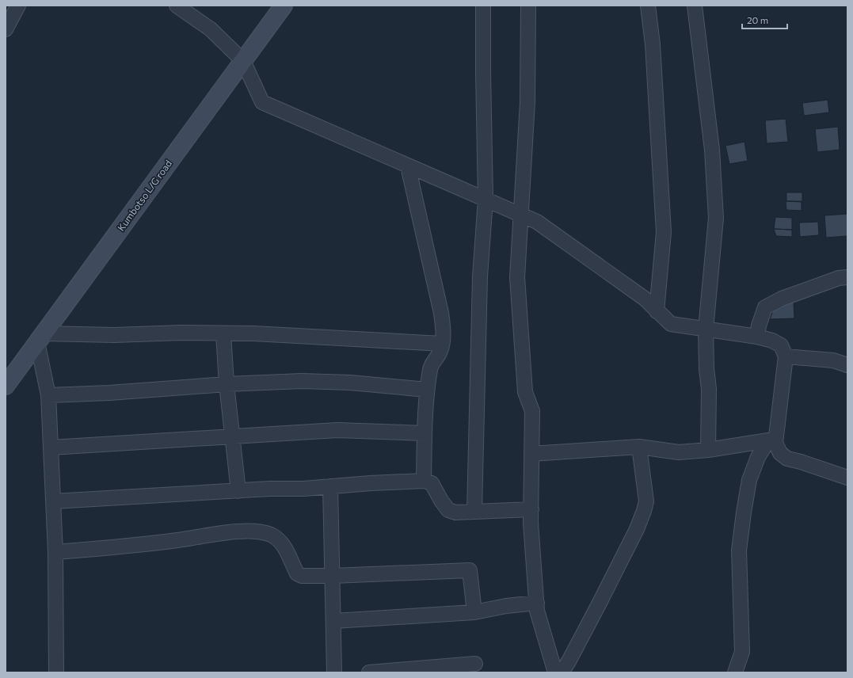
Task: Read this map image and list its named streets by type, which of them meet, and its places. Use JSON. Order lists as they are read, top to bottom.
{
  "streets": {
    "main road": ["Kumbotso L/G road"]
  },
  "scale_bar": "20 m"
}
